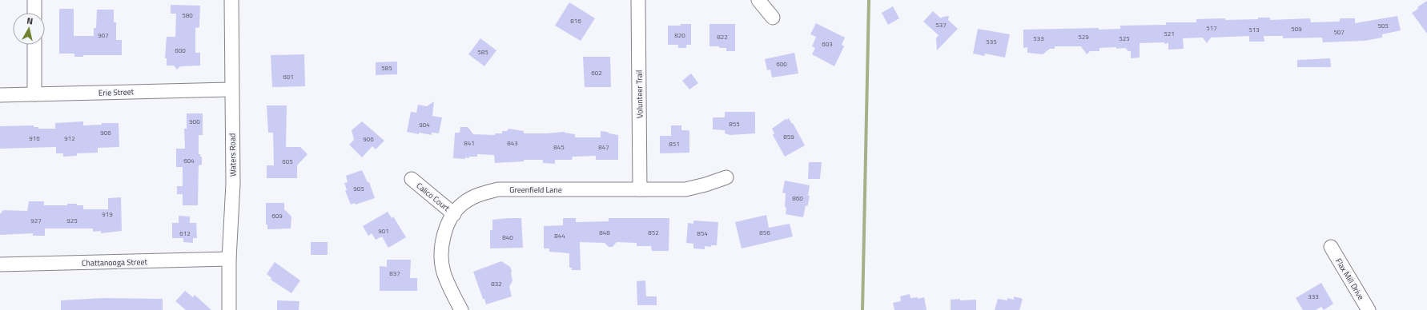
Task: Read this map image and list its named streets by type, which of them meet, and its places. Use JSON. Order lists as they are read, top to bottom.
{
  "streets": {
    "street": [
      "Erie Street",
      "Volunteer Trail",
      "Waters Road",
      "Greenfield Lane",
      "Calico Court",
      "Chattanooga Street",
      "Flax Mill Drive"
    ]
  },
  "crossings": [
    ["Erie Street", "Waters Road"],
    ["Volunteer Trail", "Greenfield Lane"],
    ["Waters Road", "Chattanooga Street"],
    ["Greenfield Lane", "Calico Court"]
  ],
  "house_numbers": [
    "580",
    "816",
    "537",
    "505",
    "517",
    "509",
    "513",
    "507",
    "521",
    "907",
    "820",
    "822",
    "529",
    "533",
    "525",
    "535",
    "603",
    "600",
    "585",
    "600",
    "585",
    "602",
    "601",
    "900",
    "855",
    "904",
    "906",
    "859",
    "916",
    "912",
    "906",
    "841",
    "843",
    "851",
    "845",
    "847",
    "604",
    "605",
    "905",
    "860",
    "919",
    "609",
    "927",
    "925",
    "901",
    "848",
    "852",
    "856",
    "612",
    "854",
    "844",
    "840",
    "837",
    "832",
    "333"
  ],
  "north": "top"
}
